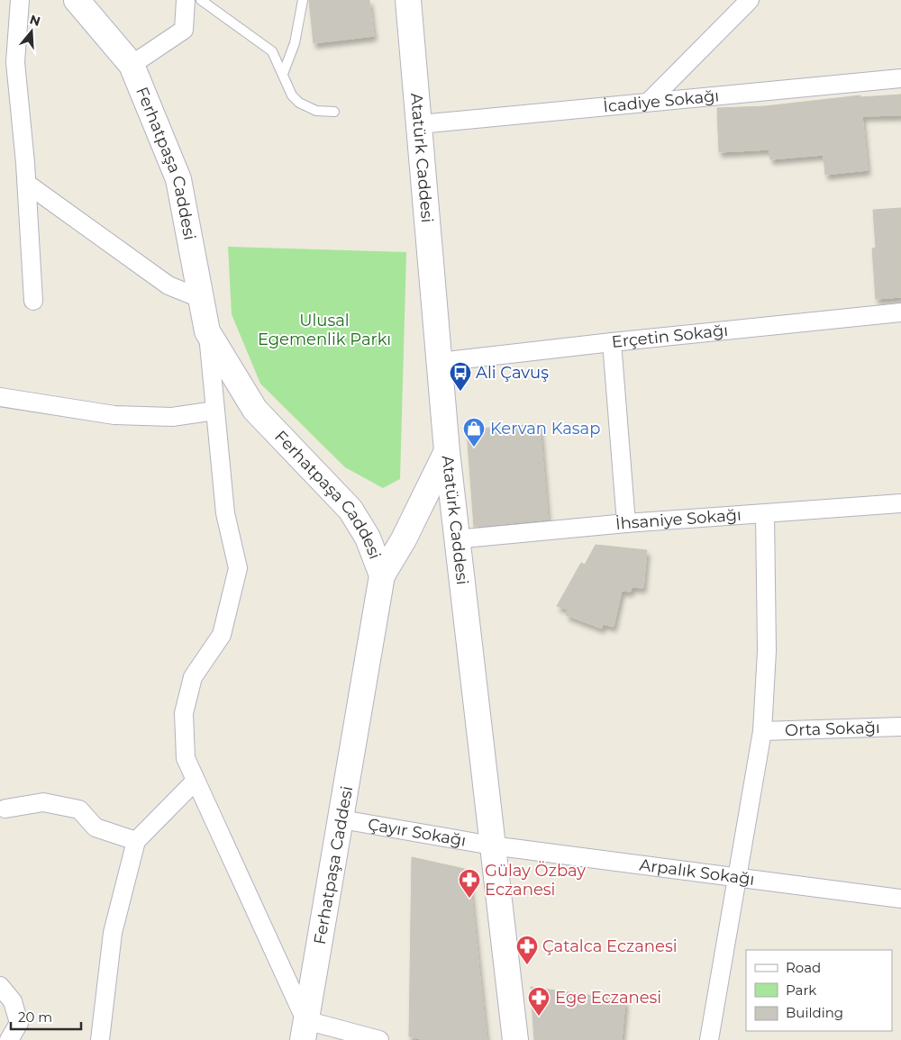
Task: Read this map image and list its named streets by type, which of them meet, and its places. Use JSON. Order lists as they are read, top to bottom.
{
  "streets": {
    "main road": ["Atatürk Caddesi", "Ferhatpaşa Caddesi"],
    "street": [
      "İcadiye Sokağı",
      "Erçetin Sokağı",
      "İhsaniye Sokağı",
      "Orta Sokağı",
      "Çayır Sokağı",
      "Arpalık Sokağı"
    ]
  },
  "crossings": [
    ["İcadiye Sokağı", "Atatürk Caddesi"],
    ["Atatürk Caddesi", "Erçetin Sokağı"],
    ["Atatürk Caddesi", "İhsaniye Sokağı"],
    ["Atatürk Caddesi", "Çayır Sokağı"],
    ["Atatürk Caddesi", "Arpalık Sokağı"],
    ["Ferhatpaşa Caddesi", "Çayır Sokağı"],
    ["Çayır Sokağı", "Arpalık Sokağı"]
  ],
  "parks": ["Ulusal Egemenlik Parkı"],
  "places": {
    "bus stop": ["Ali Çavuş"],
    "shop": ["Kervan Kasap"],
    "pharmacy": ["Gülay Özbay Eczanesi", "Çatalca Eczanesi", "Ege Eczanesi"]
  },
  "legend": ["Road", "Park", "Building"],
  "scale_bar": "20 m",
  "north": "top"
}
